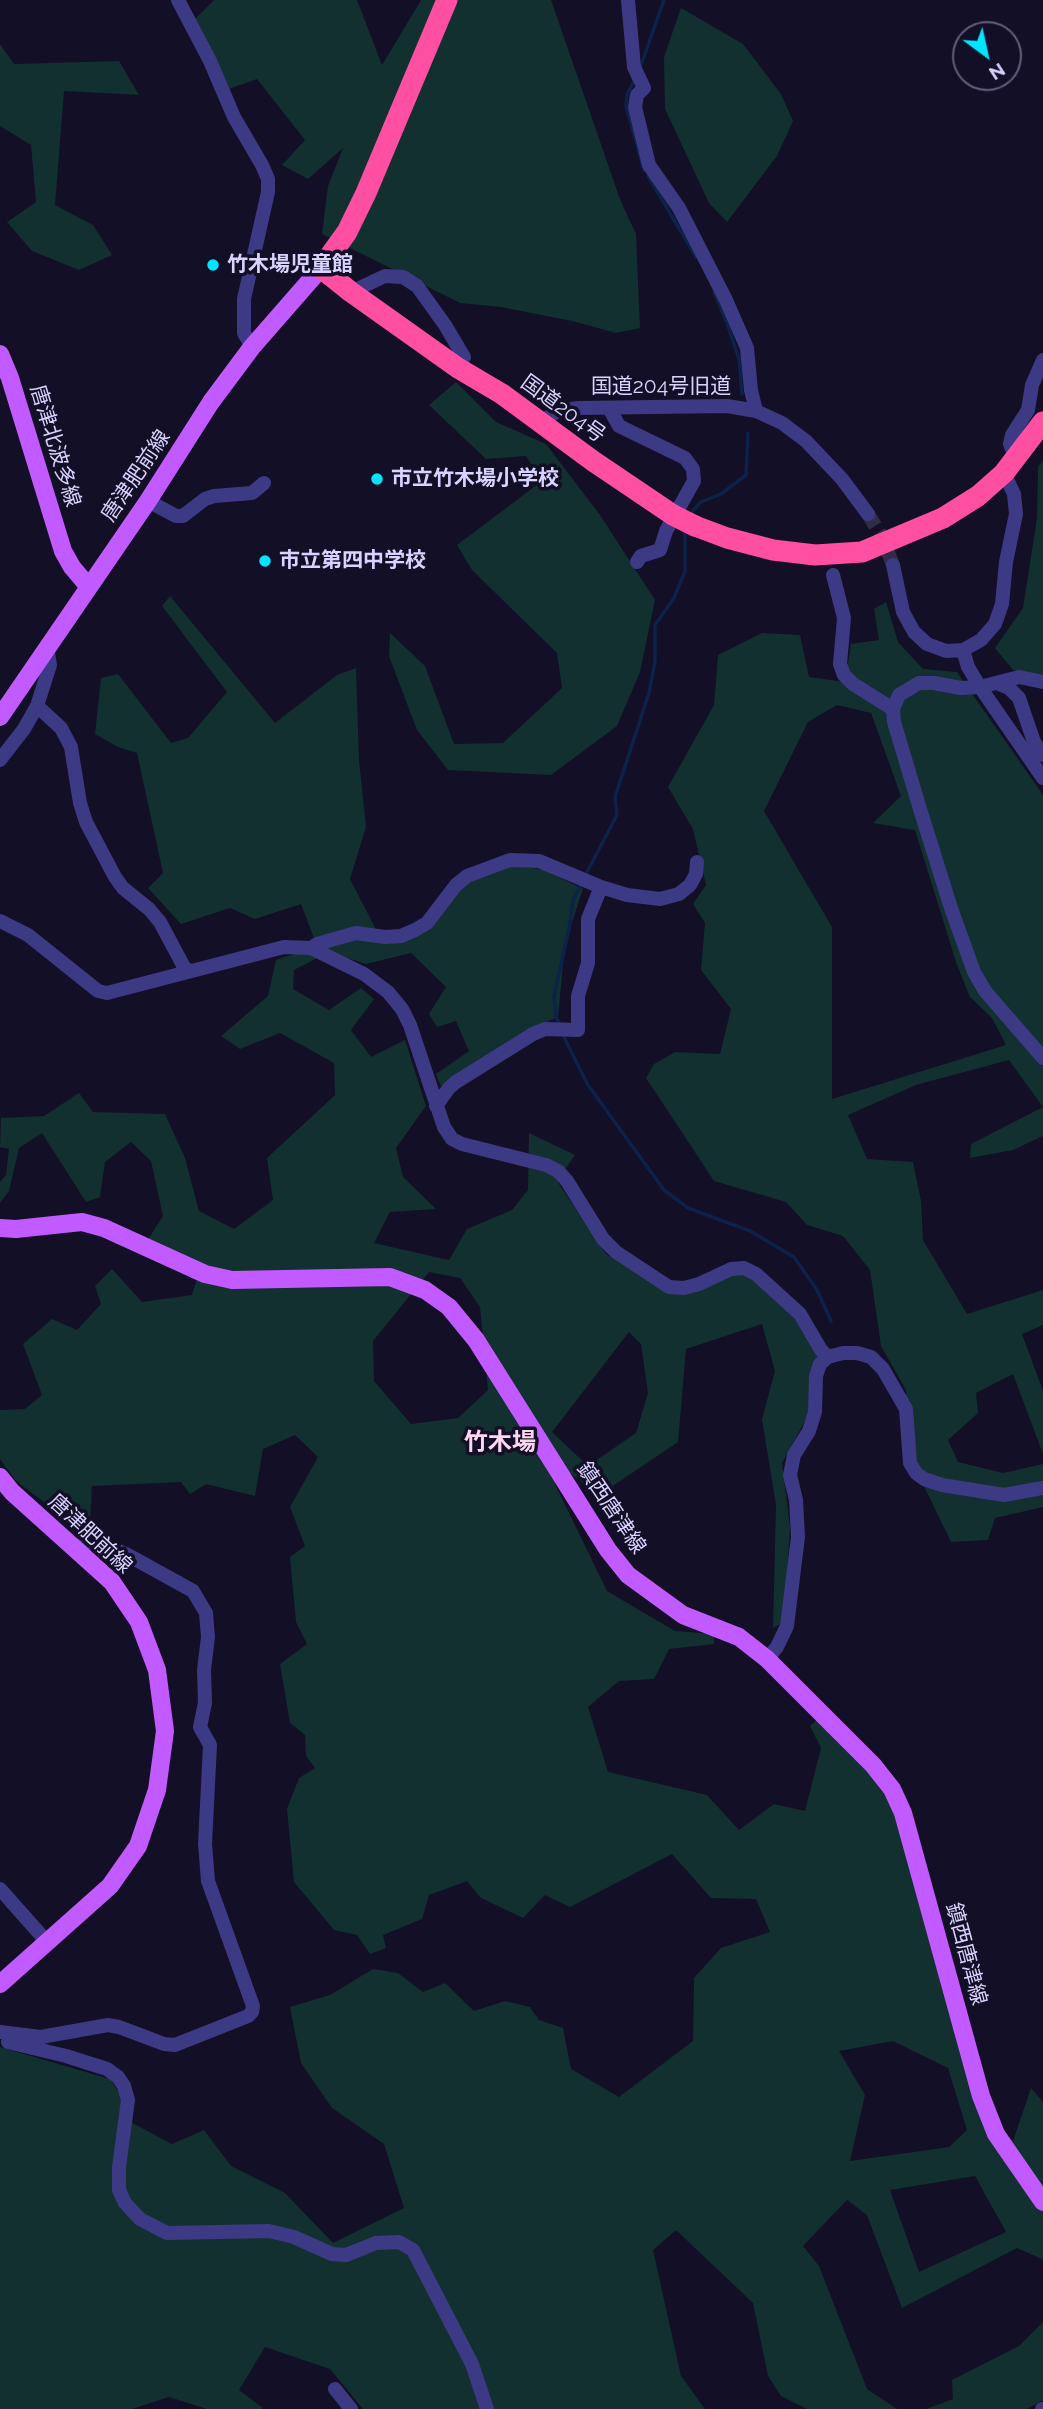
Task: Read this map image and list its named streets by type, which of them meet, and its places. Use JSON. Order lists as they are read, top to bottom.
{
  "streets": {
    "highway": ["国道204号"],
    "main road": ["唐津北波多線", "唐津肥前線", "鎮西唐津線"],
    "street": ["国道204号旧道"]
  },
  "crossings": [
    ["国道204号旧道", "国道204号"],
    ["国道204号", "唐津肥前線"],
    ["唐津北波多線", "唐津肥前線"]
  ],
  "districts": ["竹木場"],
  "places": ["竹木場児童館", "市立竹木場小学校", "市立第四中学校"],
  "north": "bottom right"
}
